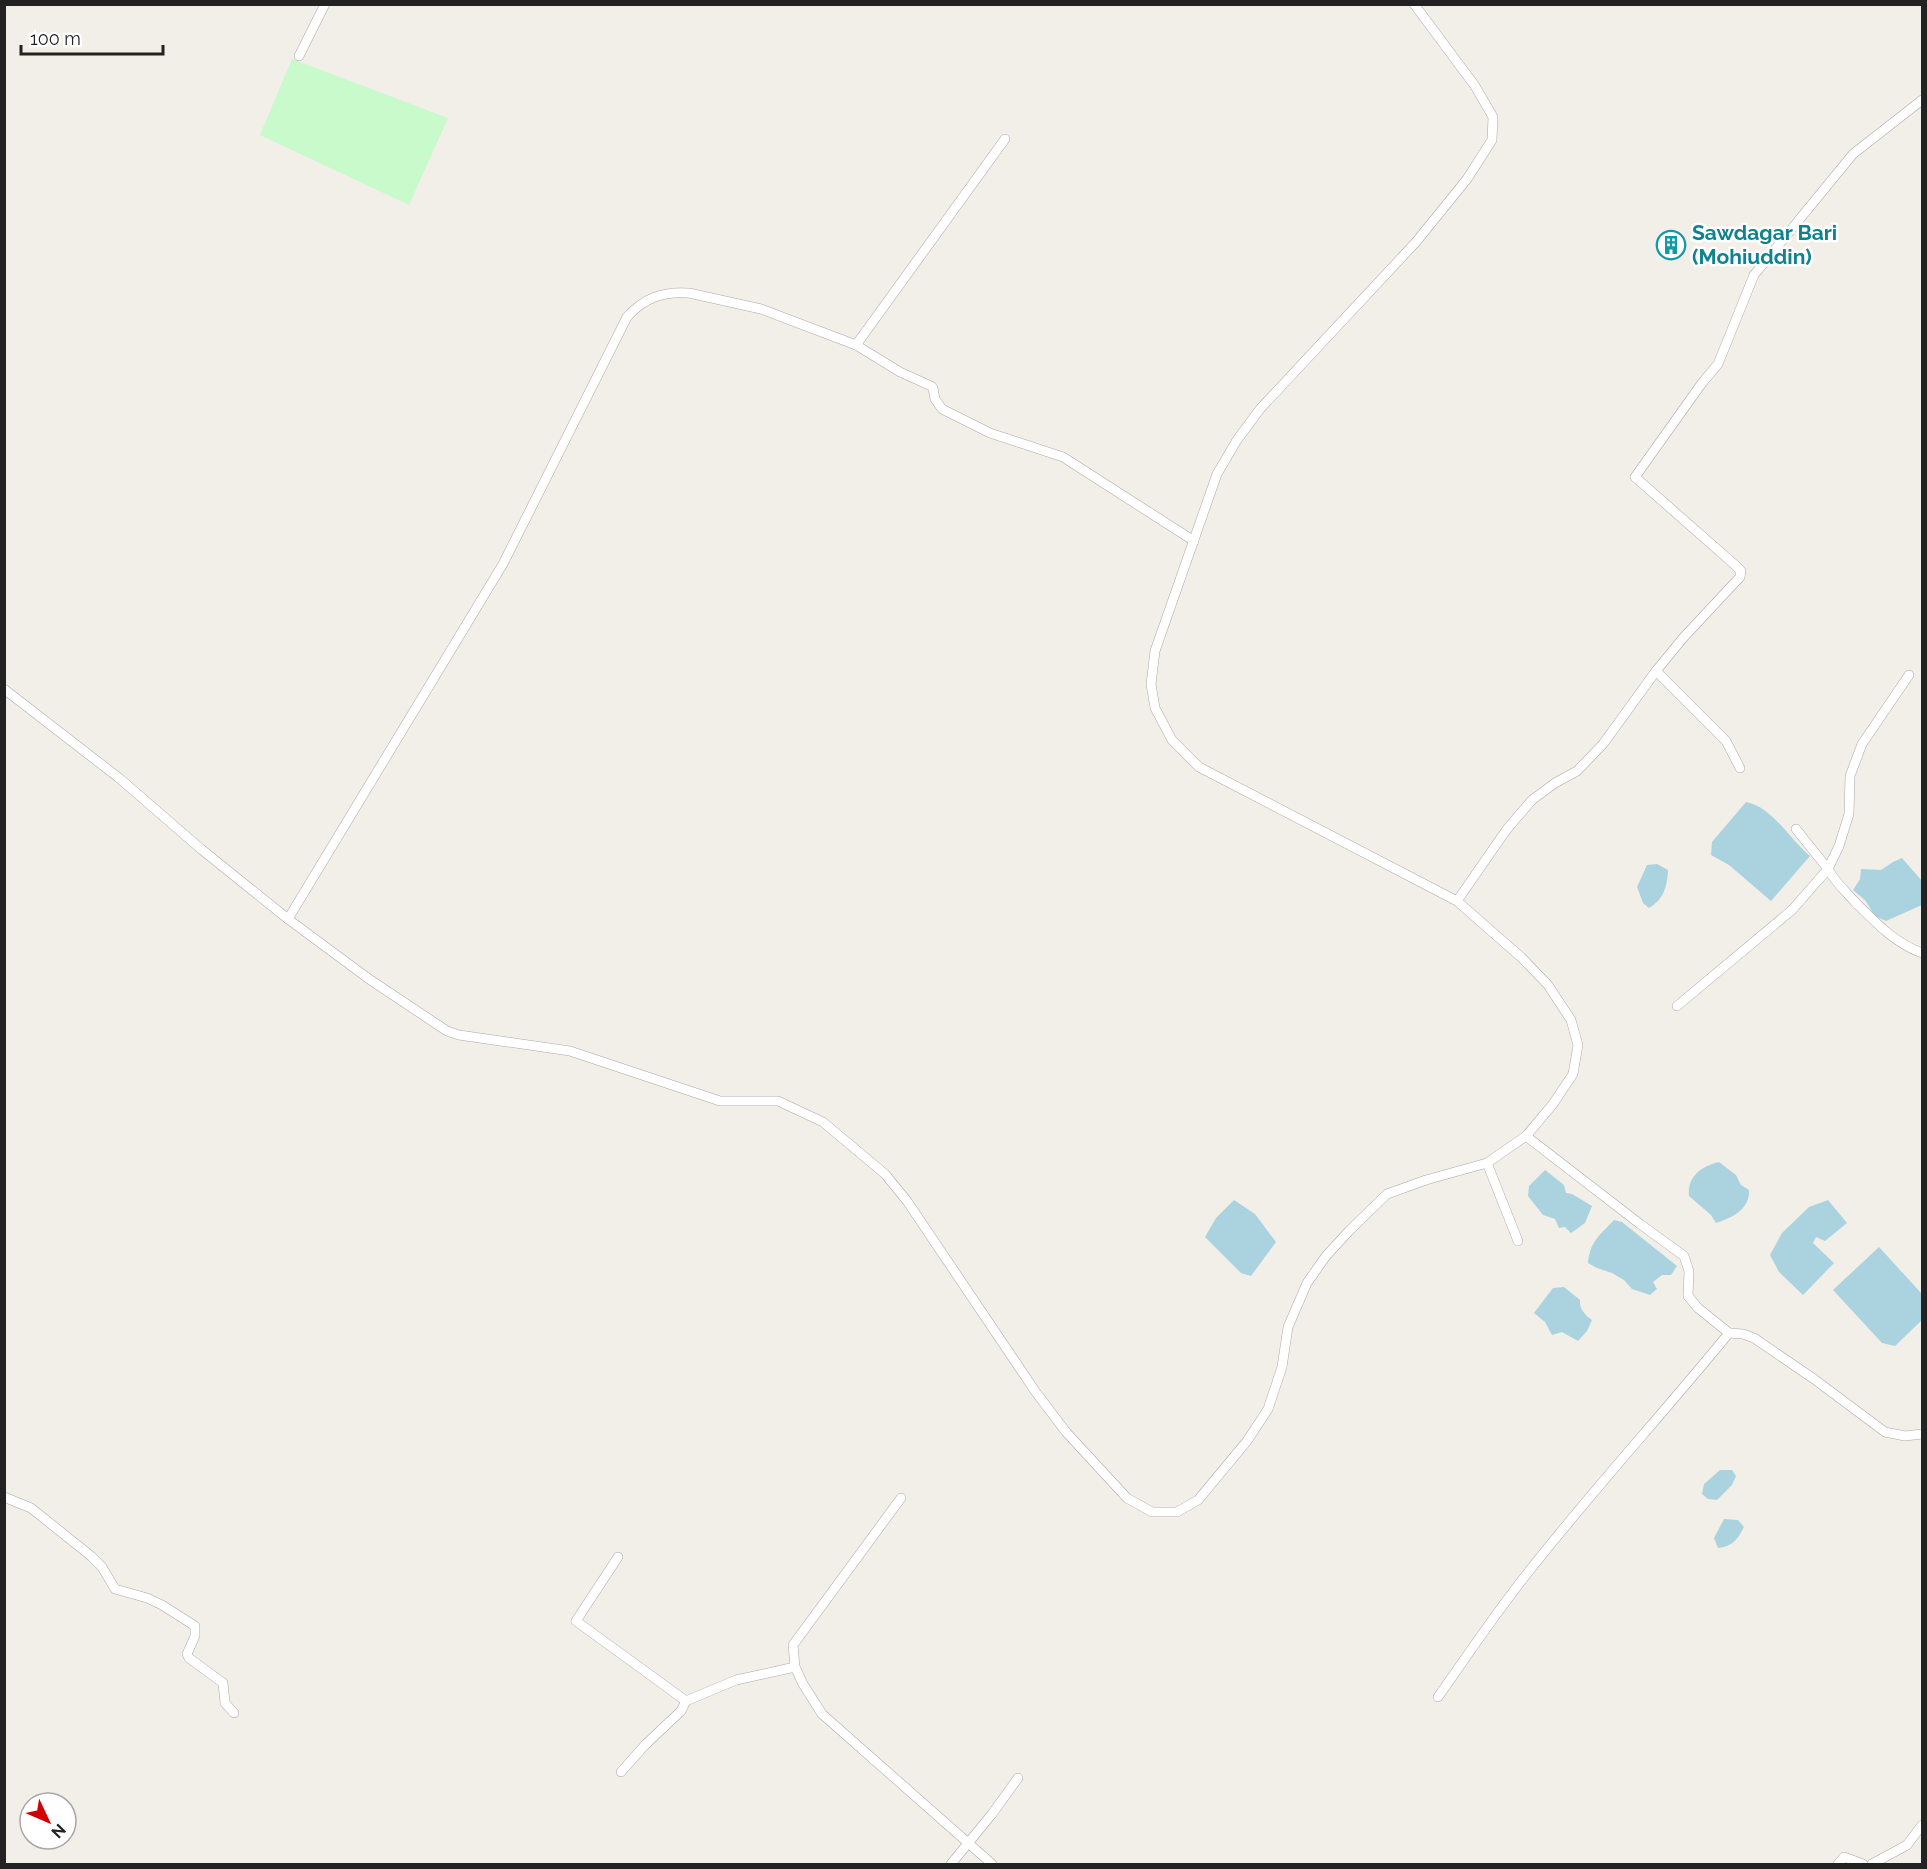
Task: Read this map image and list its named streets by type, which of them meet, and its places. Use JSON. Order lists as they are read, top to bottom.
{
  "places": {
    "building": ["Sawdagar Bari (Mohiuddin)"]
  },
  "scale_bar": "100 m",
  "north": "bottom right"
}
